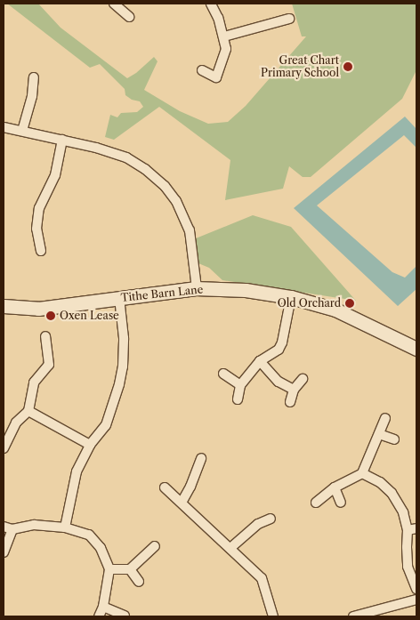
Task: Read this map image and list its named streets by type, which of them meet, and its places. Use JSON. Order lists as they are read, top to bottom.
{
  "streets": {
    "street": ["Tithe Barn Lane"]
  },
  "places": ["Great Chart Primary School", "Old Orchard", "Oxen Lease"]
}
